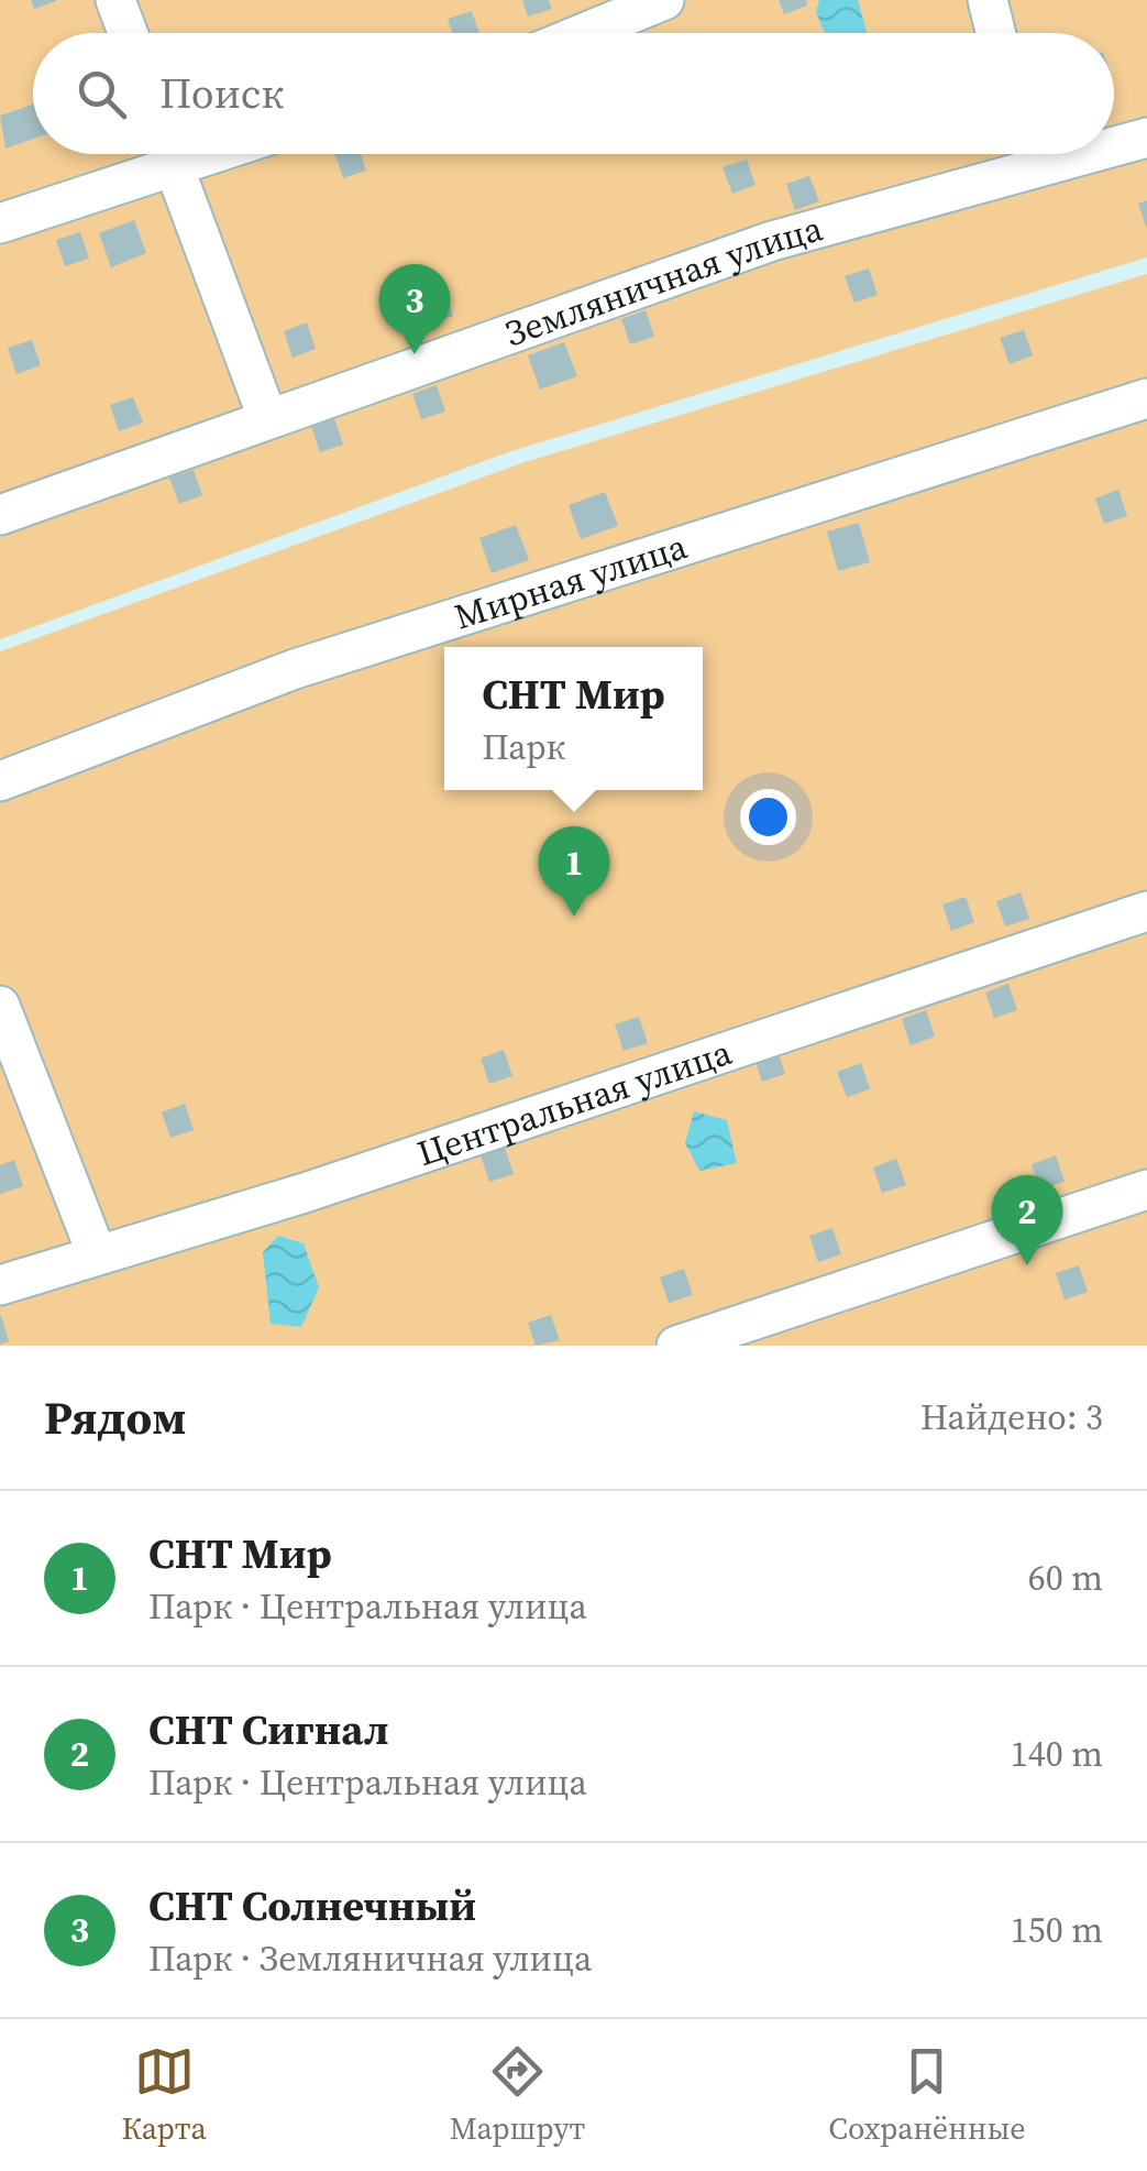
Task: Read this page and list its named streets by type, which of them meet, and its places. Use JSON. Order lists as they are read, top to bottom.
{
  "streets": {
    "street": ["Земляничная улица", "Мирная улица", "Центральная улица"]
  },
  "page": {
    "search": "Поиск",
    "pins": ["3", "1", "2"],
    "popup": ["СНТ Мир", "Парк"],
    "heading": ["Рядом", "Найдено: 3"],
    "list": [
      {
        "mark": "1",
        "name": "СНТ Мир",
        "note": "Парк · Центральная улица",
        "value": "60 m"
      },
      {
        "mark": "2",
        "name": "СНТ Сигнал",
        "note": "Парк · Центральная улица",
        "value": "140 m"
      },
      {
        "mark": "3",
        "name": "СНТ Солнечный",
        "note": "Парк · Земляничная улица",
        "value": "150 m"
      }
    ],
    "nav": ["Карта", "Маршрут", "Сохранённые"]
  }
}
